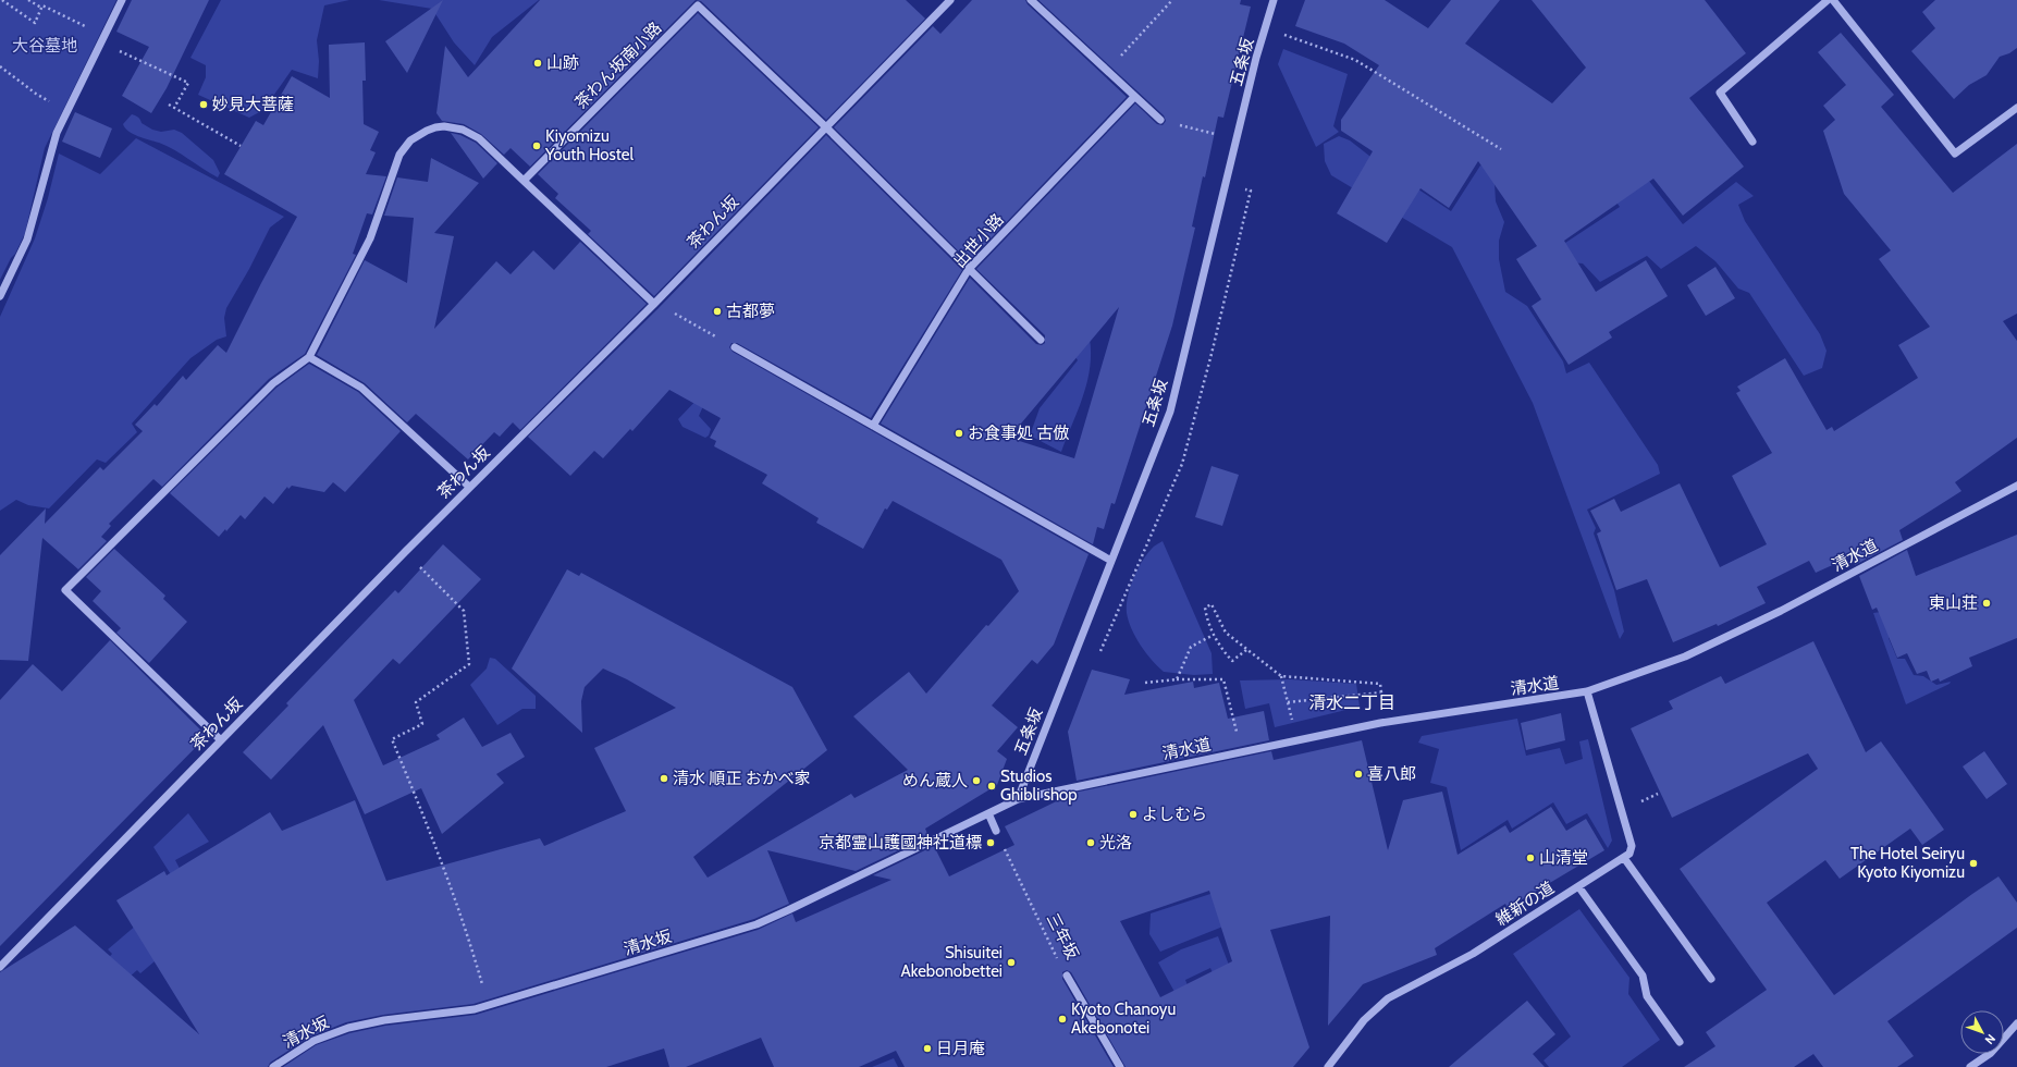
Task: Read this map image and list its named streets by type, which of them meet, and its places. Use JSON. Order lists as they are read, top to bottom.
{
  "streets": {
    "street": [
      "五条坂",
      "茶わん坂南小路",
      "茶わん坂",
      "出世小路",
      "清水道",
      "維新の道",
      "三年坂",
      "清水坂"
    ]
  },
  "crossings": [
    ["五条坂", "清水道"],
    ["五条坂", "清水坂"],
    ["茶わん坂南小路", "茶わん坂"],
    ["清水道", "清水坂"]
  ],
  "districts": ["清水二丁目"],
  "parks": ["大谷墓地"],
  "places": [
    "山跡",
    "妙見大菩薩",
    "Kiyomizu Youth Hostel",
    "古都夢",
    "お食事処 古倣",
    "東山荘",
    "喜八郎",
    "清水 順正 おかべ家",
    "めん蔵人",
    "Studios Ghibli shop",
    "よしむら",
    "京都霊山護國神社道標",
    "光洛",
    "山清堂",
    "The Hotel Seiryu Kyoto Kiyomizu",
    "Shisuitei Akebonobettei",
    "Kyoto Chanoyu Akebonotei",
    "日月庵"
  ],
  "north": "bottom right"
}
